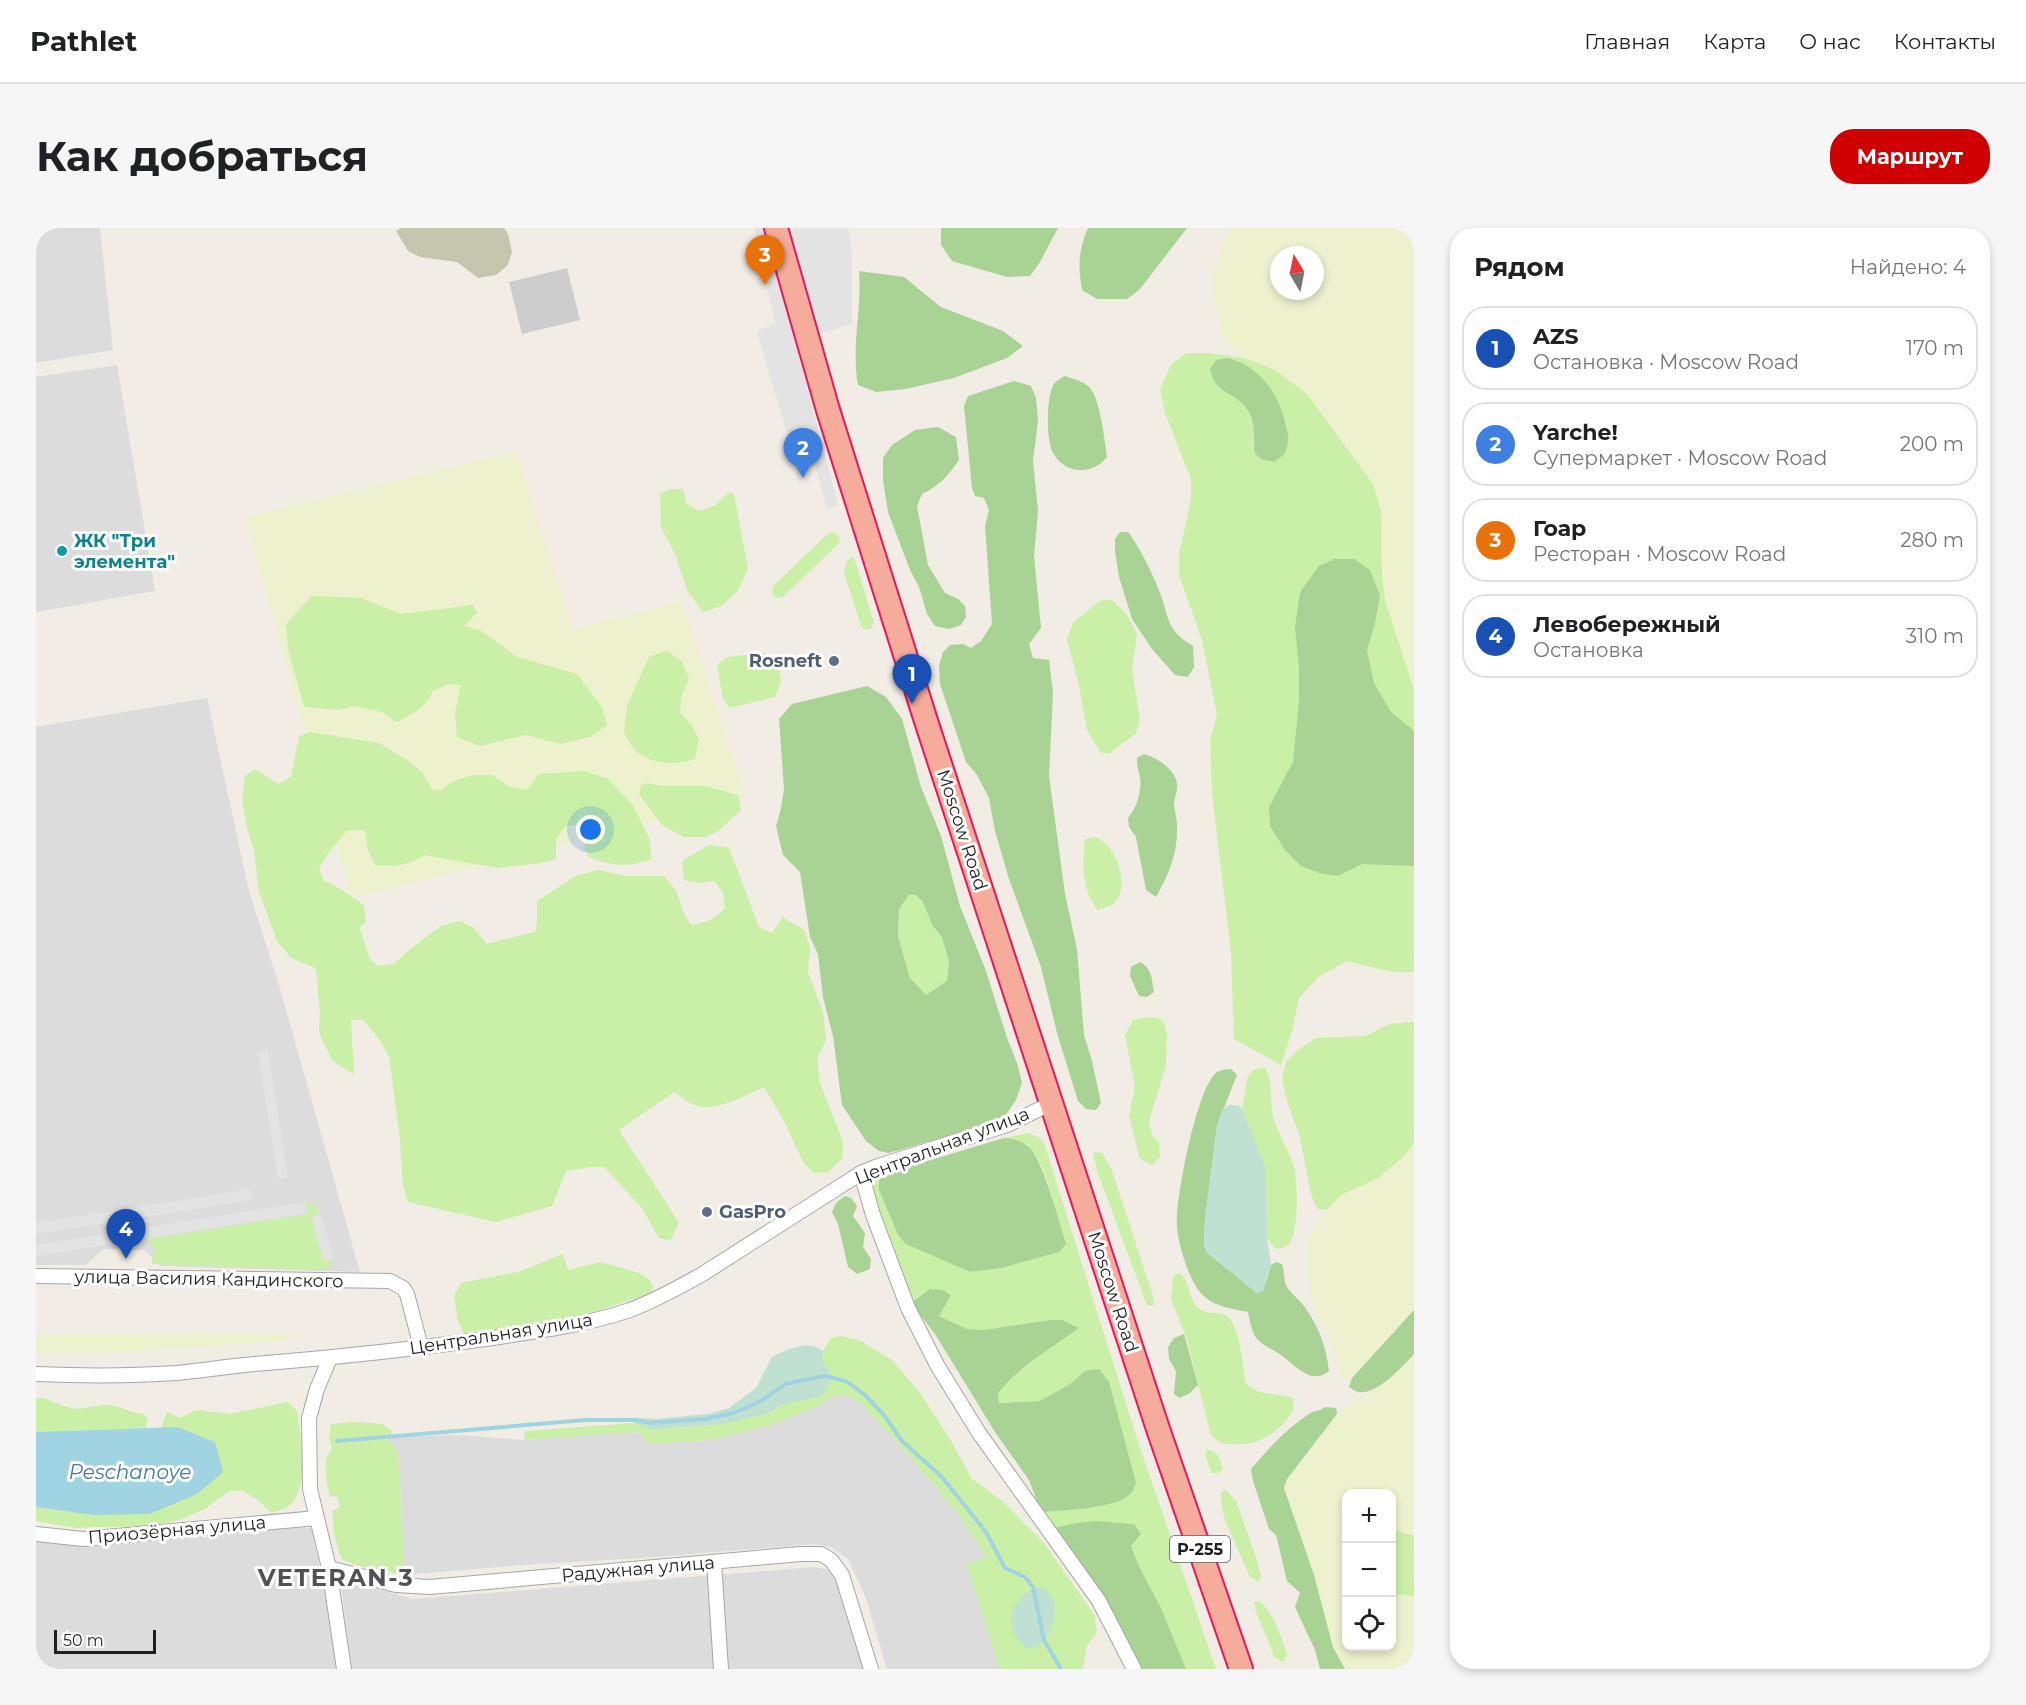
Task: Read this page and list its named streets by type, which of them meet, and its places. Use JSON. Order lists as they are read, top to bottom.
{
  "streets": {
    "highway": ["Moscow Road", "Р-255"],
    "street": [
      "Центральная улица",
      "улица Василия Кандинского",
      "Приозёрная улица",
      "Радужная улица"
    ]
  },
  "crossings": [
    ["Moscow Road", "Центральная улица"],
    ["Центральная улица", "улица Василия Кандинского"]
  ],
  "districts": ["VETERAN-3"],
  "water": ["Peschanoye"],
  "places": ["ЖК \"Три элемента\"", "Rosneft", "GasPro"],
  "scale_bar": "50 m",
  "north": "top",
  "page": {
    "header": "Pathlet",
    "nav": [
      "Главная",
      "Карта",
      "О нас",
      "Контакты"
    ],
    "buttons": "Маршрут",
    "title": "Как добраться",
    "heading": ["Рядом", "Найдено: 4"],
    "pins": [
      "3",
      "2",
      "1",
      "4"
    ],
    "list": [
      {
        "mark": "1",
        "name": "AZS",
        "note": "Остановка · Moscow Road",
        "value": "170 m"
      },
      {
        "mark": "2",
        "name": "Yarche!",
        "note": "Супермаркет · Moscow Road",
        "value": "200 m"
      },
      {
        "mark": "3",
        "name": "Гоар",
        "note": "Ресторан · Moscow Road",
        "value": "280 m"
      },
      {
        "mark": "4",
        "name": "Левобережный",
        "note": "Остановка",
        "value": "310 m"
      }
    ],
    "map_buttons": ["+", "−"],
    "scale": "50 m"
  }
}
